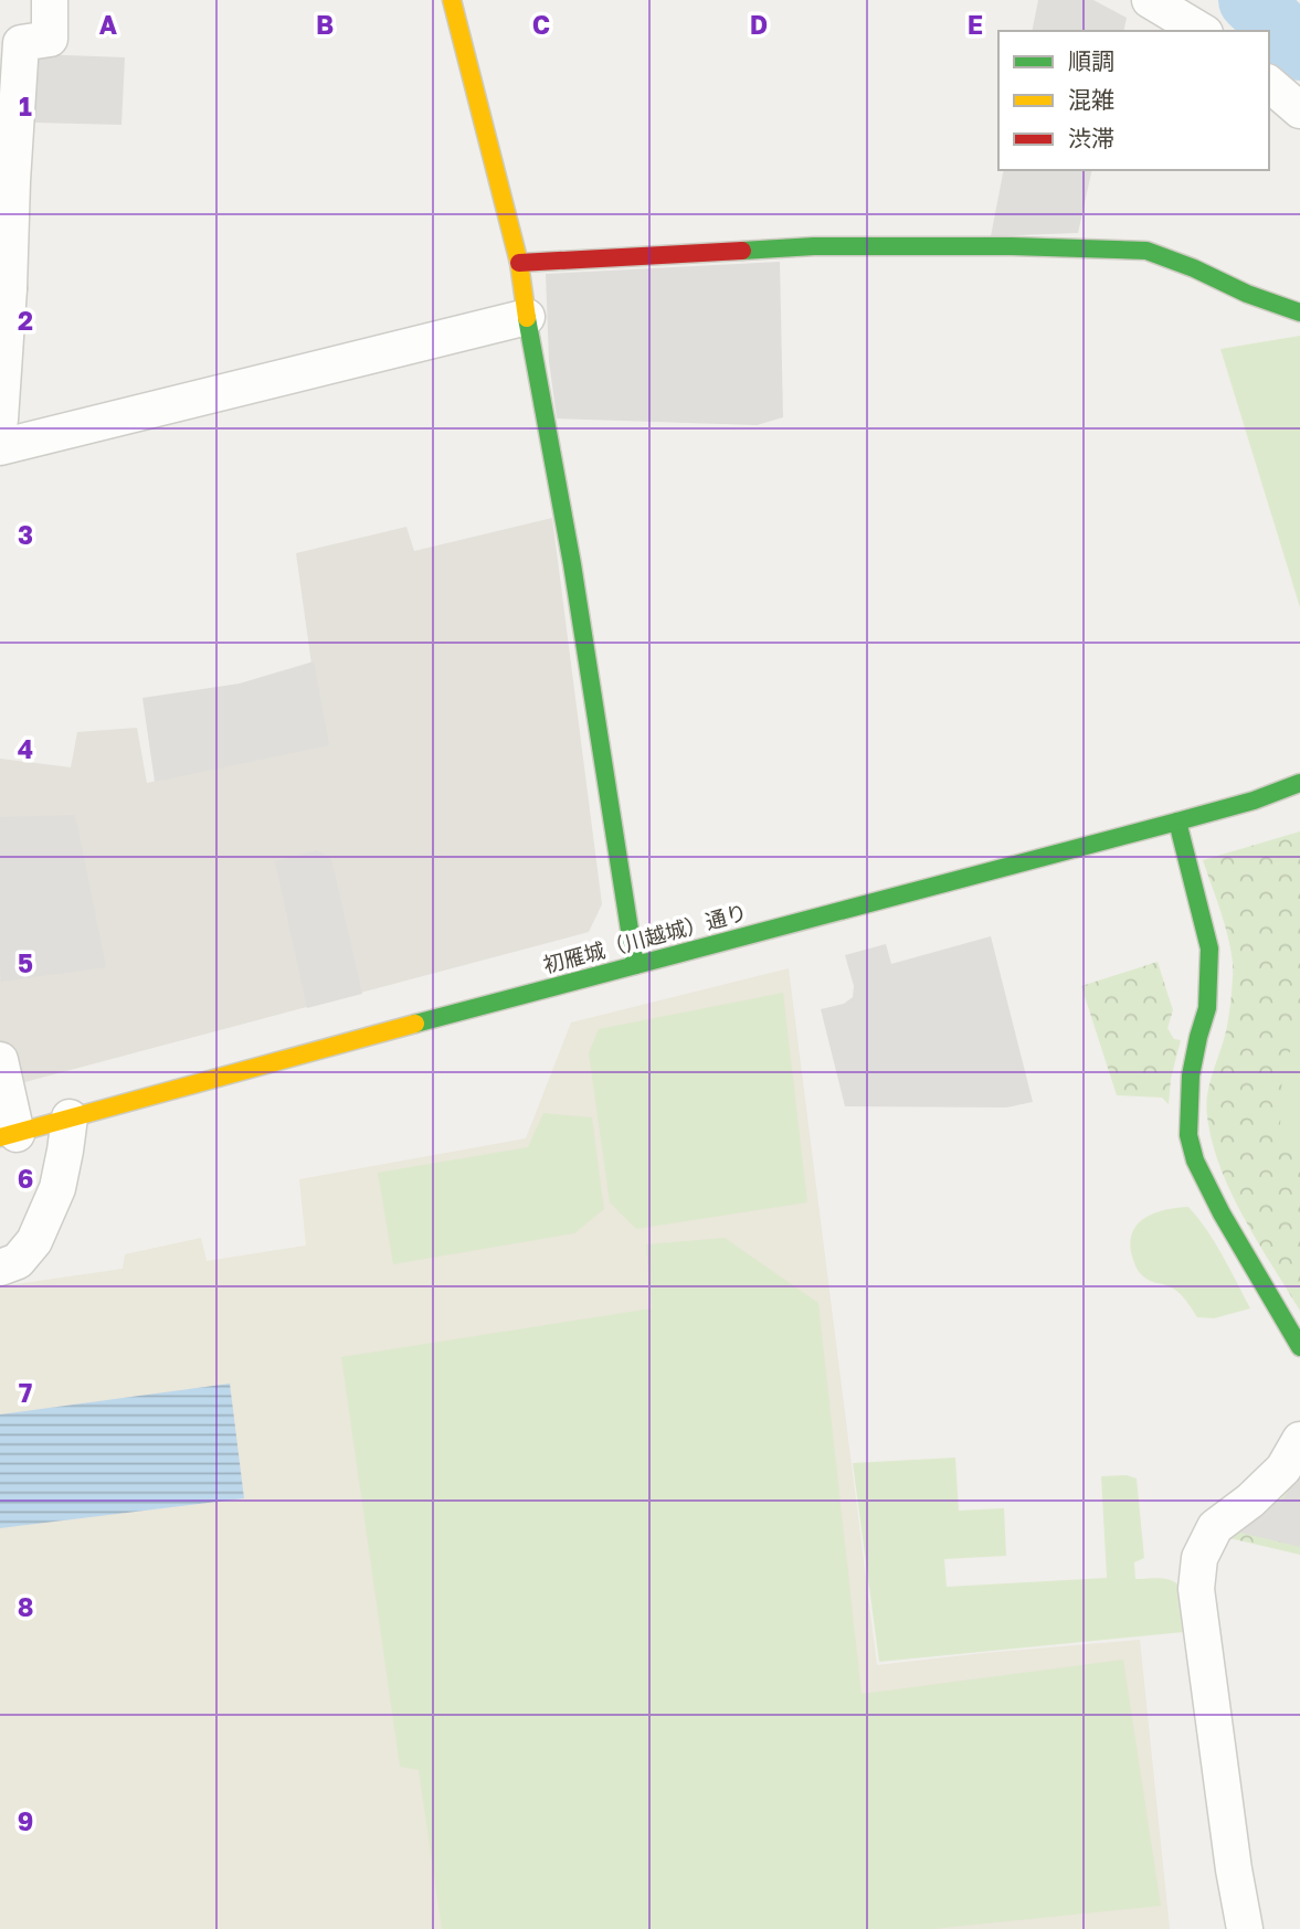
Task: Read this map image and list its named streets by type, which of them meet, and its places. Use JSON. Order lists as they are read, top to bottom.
{
  "streets": {
    "street": ["初雁城（川越城）通り"]
  },
  "legend": ["順調", "混雑", "渋滞"],
  "grid": {
    "columns": [
      "A",
      "B",
      "C",
      "D",
      "E"
    ],
    "rows": [
      "1",
      "2",
      "3",
      "4",
      "5",
      "6",
      "7",
      "8",
      "9"
    ]
  }
}
